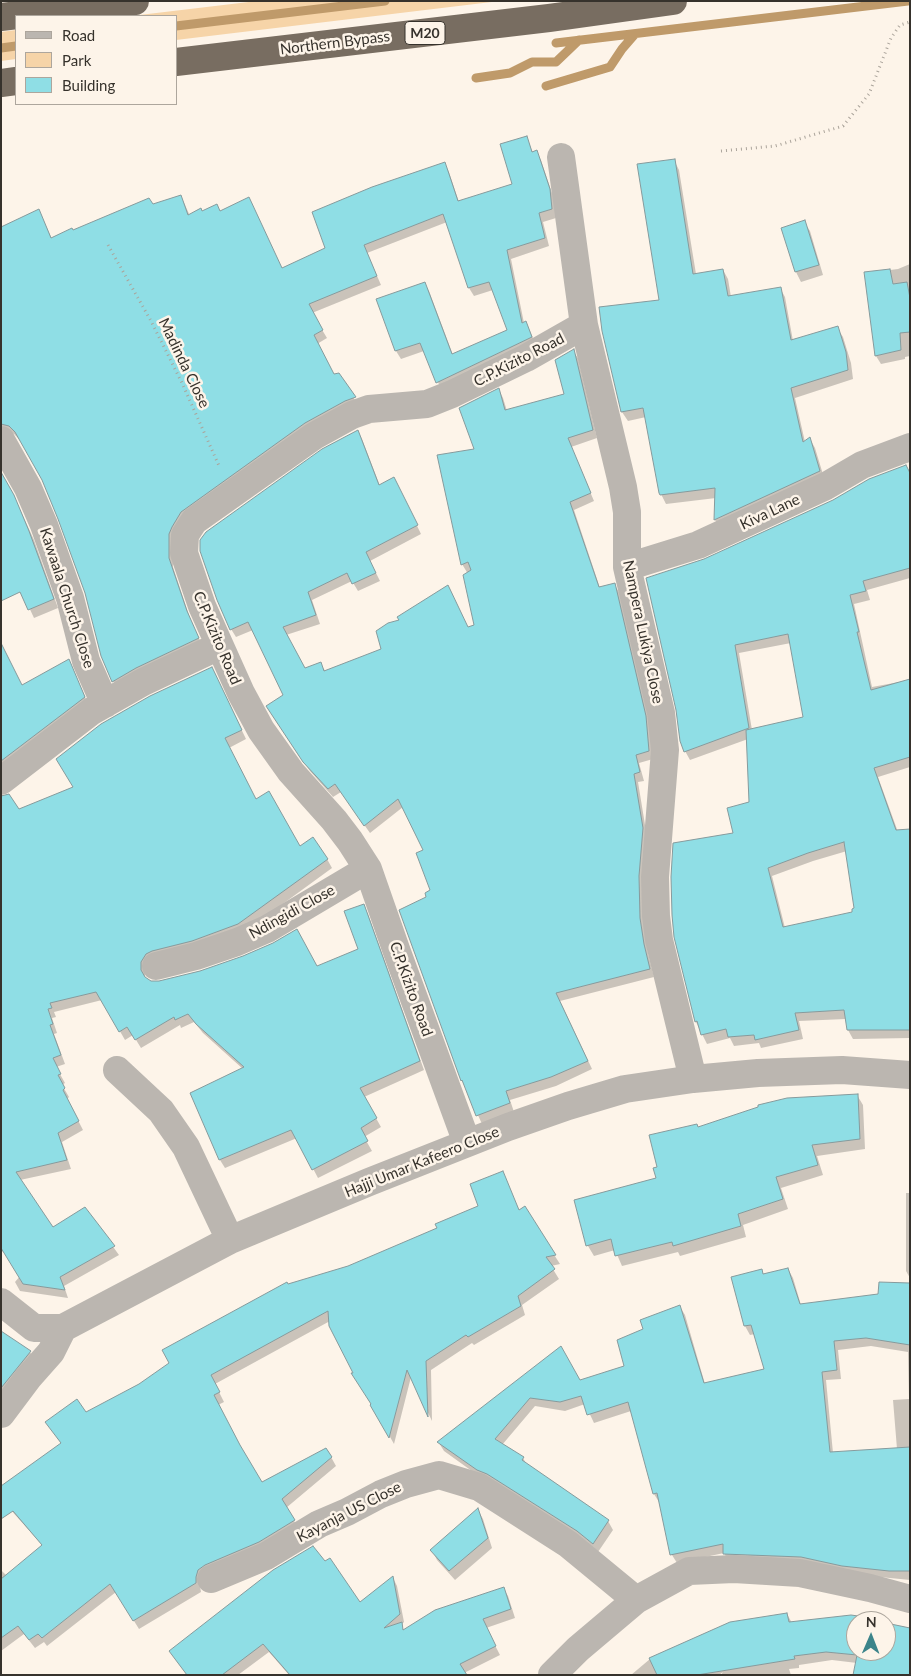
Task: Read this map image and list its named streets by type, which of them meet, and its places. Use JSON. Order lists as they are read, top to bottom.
{
  "streets": {
    "highway": ["M20", "Northern Bypass"],
    "street": [
      "C.P.Kizito Road",
      "Kiva Lane",
      "Kawaala Church Close",
      "Nampera Lukiya Close",
      "Ndingidi Close",
      "Hajji Umar Kafeero Close",
      "Kayanja US Close"
    ],
    "path": ["Madinda Close"]
  },
  "crossings": [
    ["C.P.Kizito Road", "Madinda Close"],
    ["C.P.Kizito Road", "Nampera Lukiya Close"],
    ["C.P.Kizito Road", "Ndingidi Close"],
    ["C.P.Kizito Road", "Hajji Umar Kafeero Close"],
    ["Kiva Lane", "Nampera Lukiya Close"],
    ["Nampera Lukiya Close", "Hajji Umar Kafeero Close"]
  ],
  "legend": ["Road", "Park", "Building"],
  "north": "top"
}
